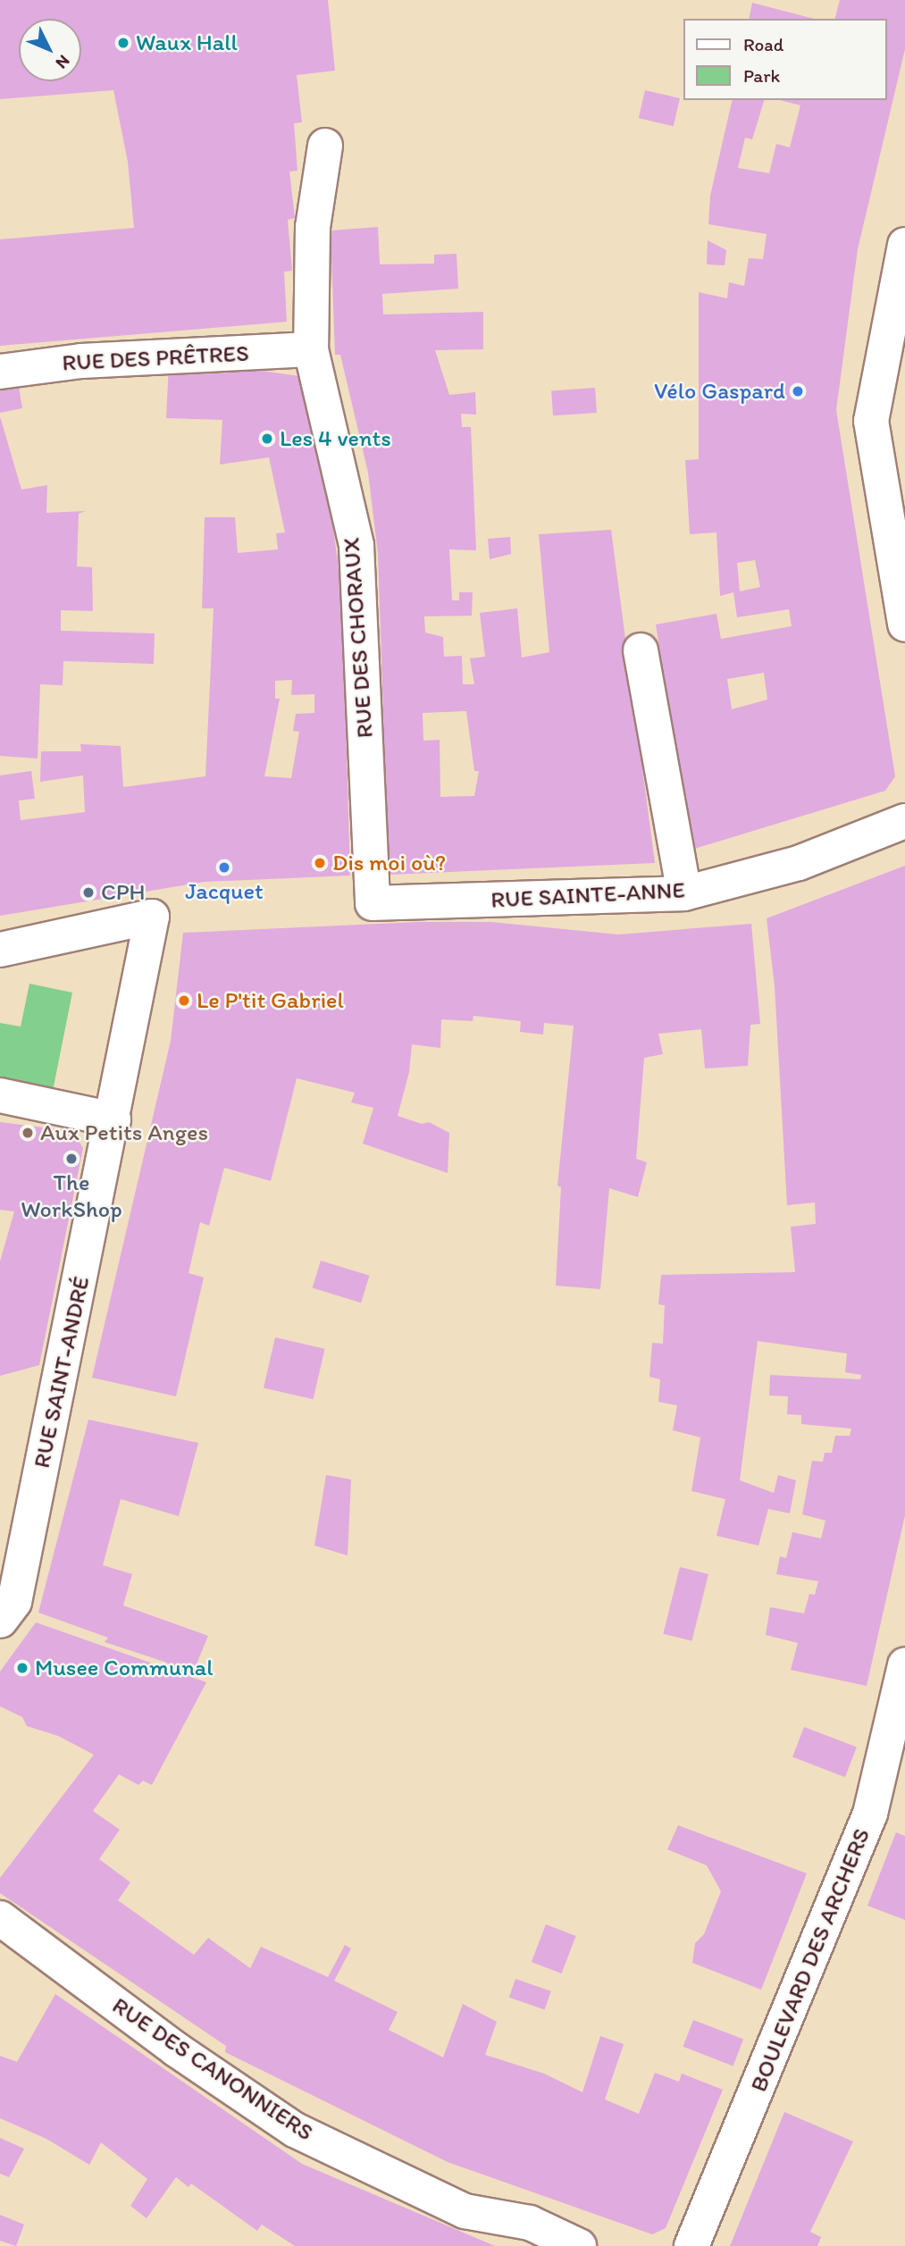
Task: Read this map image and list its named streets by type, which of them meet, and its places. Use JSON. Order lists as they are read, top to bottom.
{
  "streets": {
    "street": [
      "RUE DES PRÊTRES",
      "RUE DES CHORAUX",
      "RUE SAINTE-ANNE",
      "RUE SAINT-ANDRÉ",
      "BOULEVARD DES ARCHERS",
      "RUE DES CANONNIERS"
    ]
  },
  "crossings": [
    ["RUE DES PRÊTRES", "RUE DES CHORAUX"],
    ["RUE DES CHORAUX", "RUE SAINTE-ANNE"]
  ],
  "places": [
    "Waux Hall",
    "Vélo Gaspard",
    "Les 4 vents",
    "Dis moi où?",
    "Jacquet",
    "CPH",
    "Le P'tit Gabriel",
    "Aux Petits Anges",
    "The WorkShop",
    "Musee Communal"
  ],
  "legend": ["Road", "Park"],
  "north": "bottom right"
}
